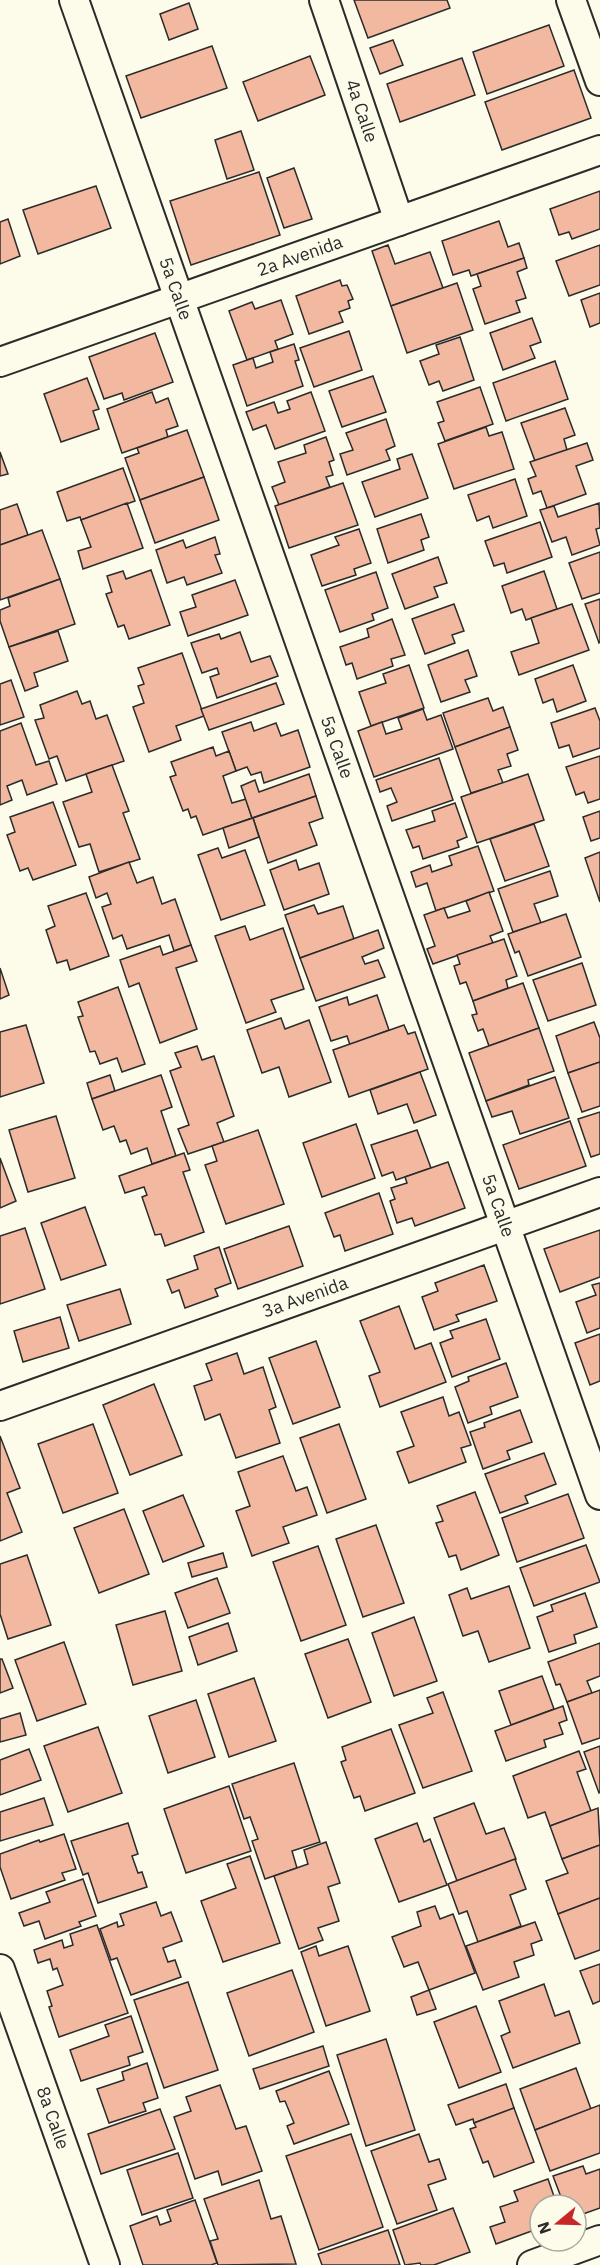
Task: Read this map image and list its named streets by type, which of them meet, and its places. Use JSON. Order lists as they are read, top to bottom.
{
  "streets": {
    "street": [
      "4a Calle",
      "2a Avenida",
      "5a Calle",
      "3a Avenida",
      "8a Calle"
    ]
  },
  "crossings": [
    ["4a Calle", "2a Avenida"],
    ["2a Avenida", "5a Calle"],
    ["5a Calle", "3a Avenida"]
  ],
  "north": "left"
}
